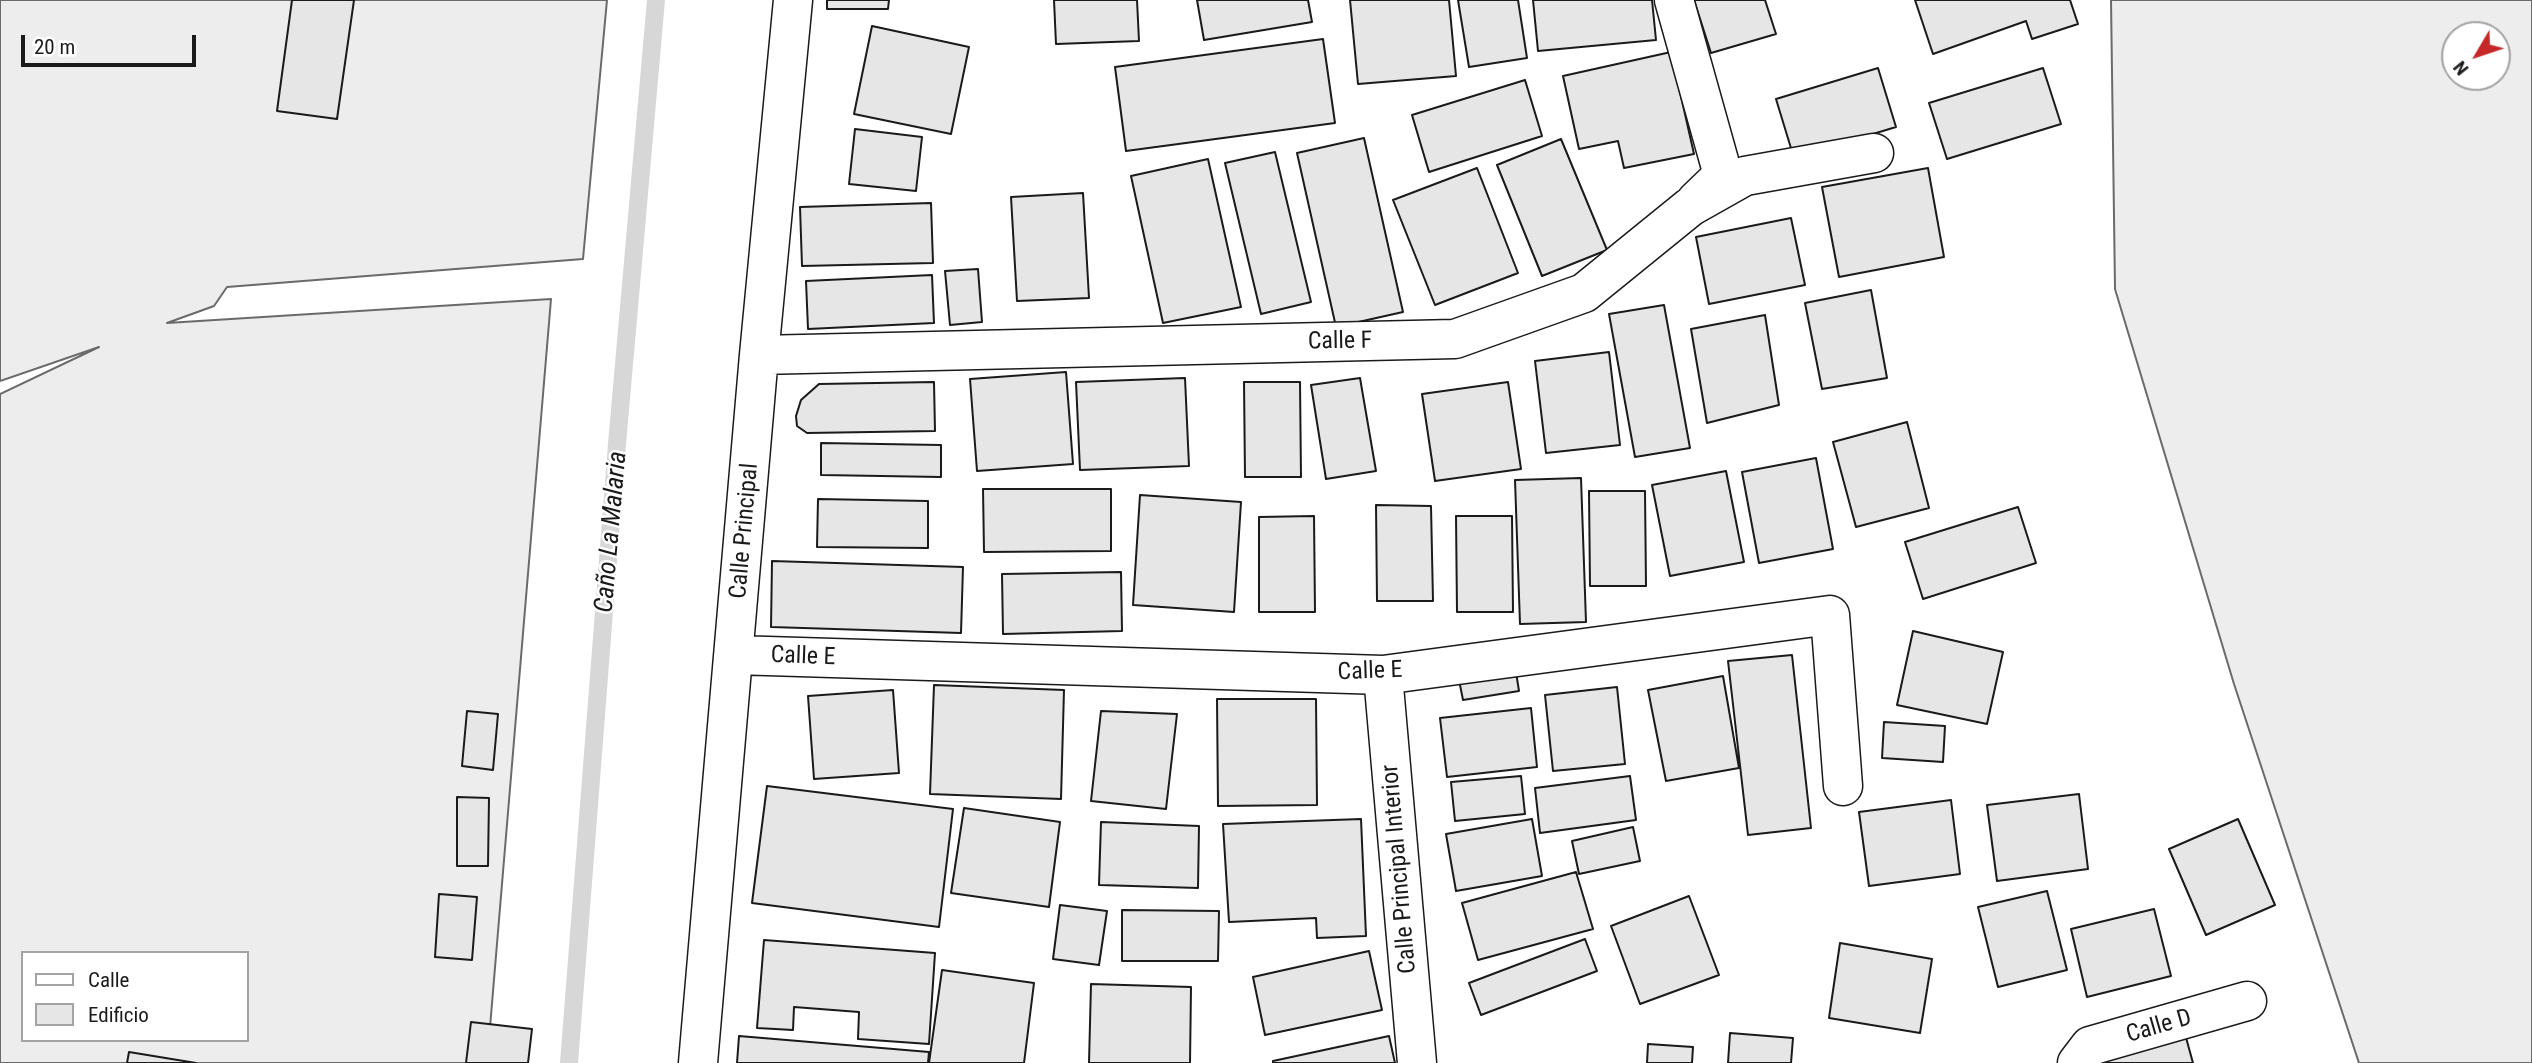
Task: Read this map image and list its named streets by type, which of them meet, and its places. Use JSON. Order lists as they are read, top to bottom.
{
  "streets": {
    "street": [
      "Calle F",
      "Calle Principal",
      "Calle E",
      "Calle Principal Interior",
      "Calle D"
    ]
  },
  "crossings": [
    ["Calle F", "Calle Principal"],
    ["Calle Principal", "Calle E"],
    ["Calle E", "Calle Principal Interior"]
  ],
  "water": ["Caño La Malaria"],
  "legend": ["Calle", "Edificio"],
  "scale_bar": "20 m",
  "north": "bottom left"
}
